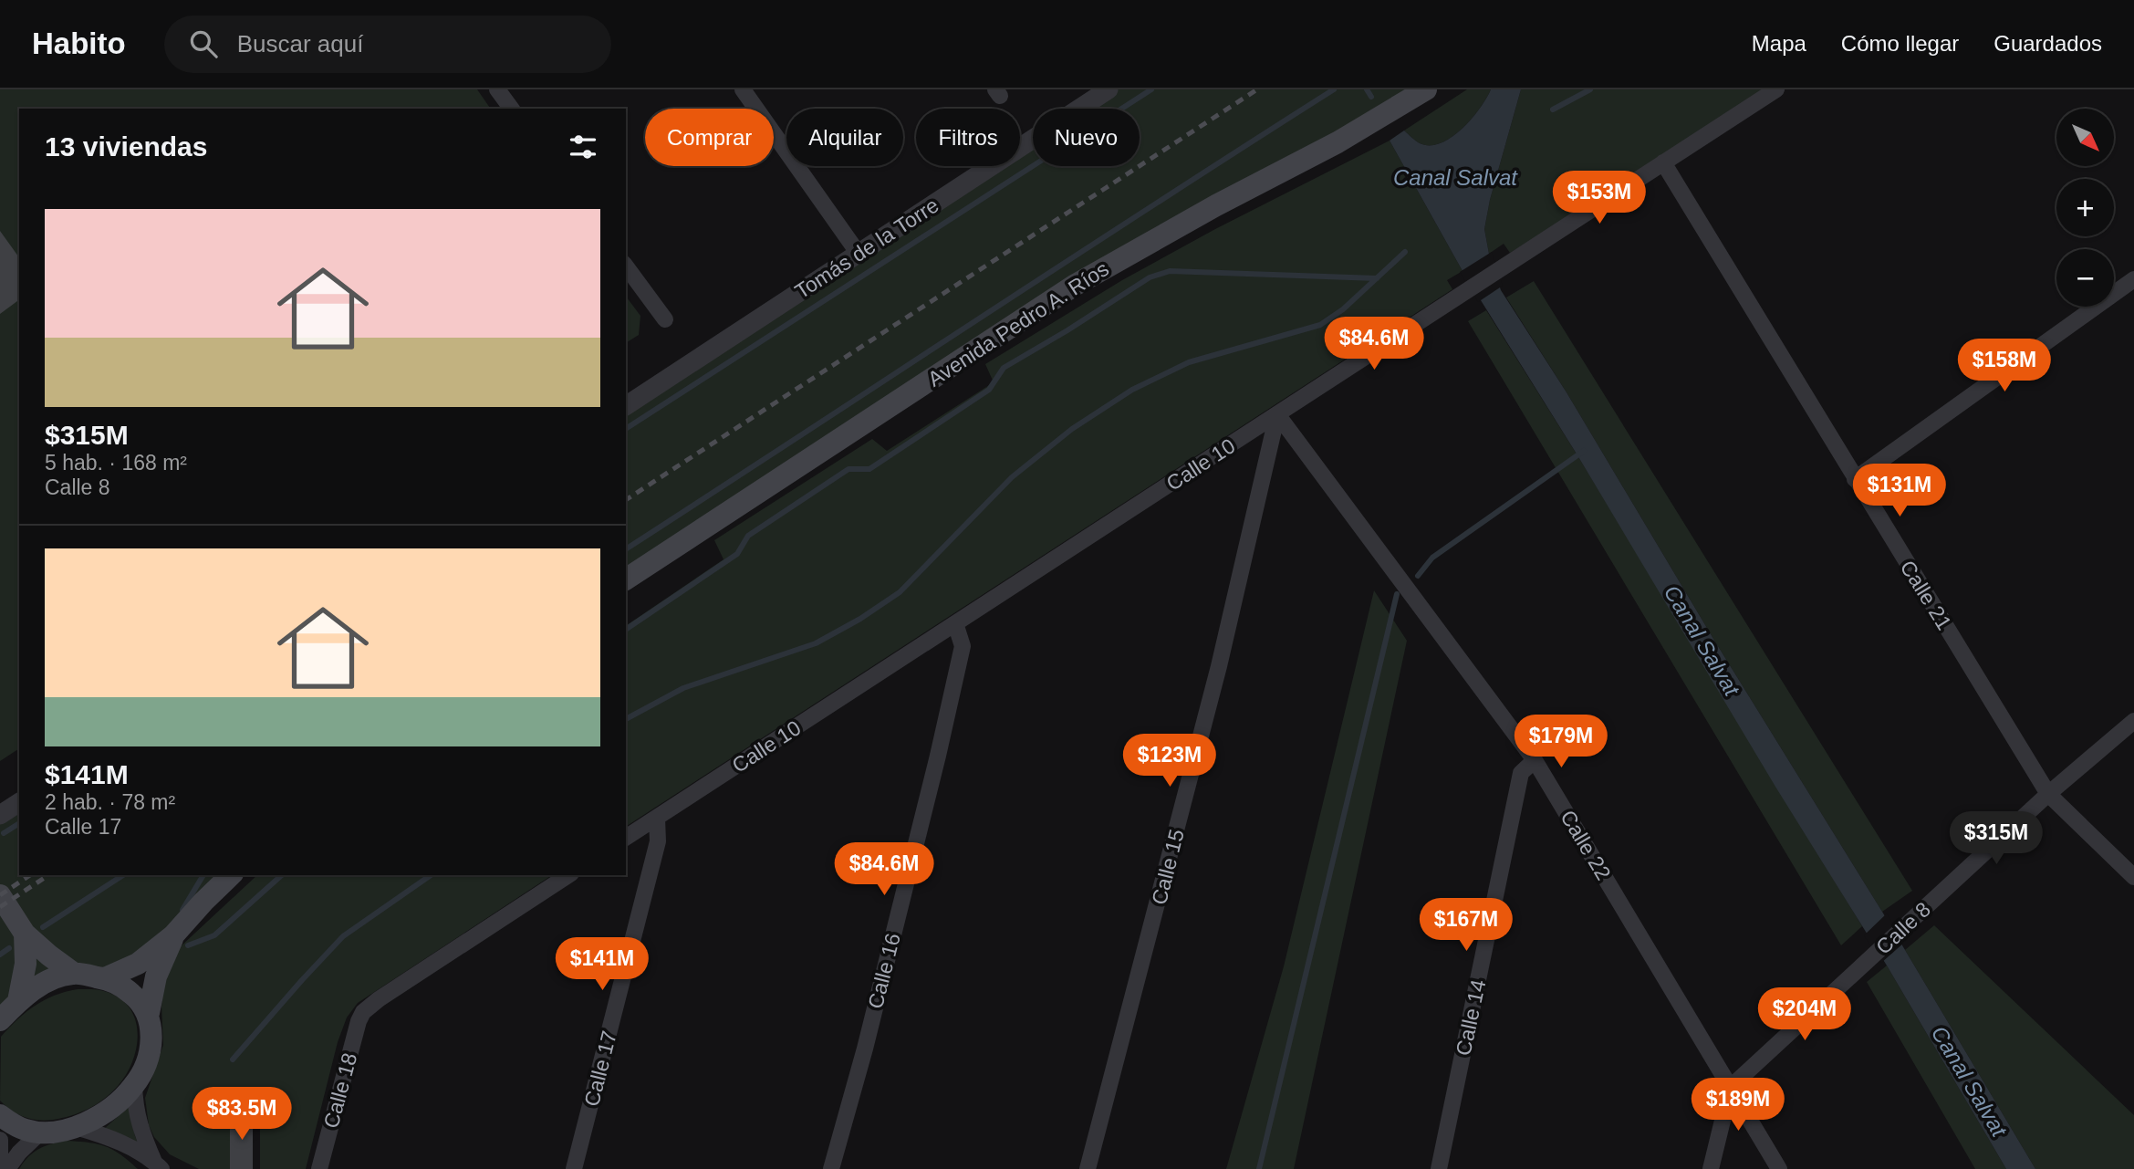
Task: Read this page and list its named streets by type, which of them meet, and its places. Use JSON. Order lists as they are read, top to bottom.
{
  "streets": {
    "main road": ["Avenida Pedro A. Ríos"],
    "street": [
      "Tomás de la Torre",
      "Calle 10",
      "Calle 21",
      "Calle 22",
      "Calle 15",
      "Calle 8",
      "Calle 16",
      "Calle 14",
      "Calle 17",
      "Calle 18"
    ]
  },
  "crossings": [
    ["Calle 10", "Calle 21"],
    ["Calle 10", "Calle 22"],
    ["Calle 10", "Calle 15"],
    ["Calle 10", "Calle 16"],
    ["Calle 10", "Calle 17"],
    ["Calle 21", "Calle 8"],
    ["Calle 22", "Calle 15"],
    ["Calle 22", "Calle 8"],
    ["Calle 22", "Calle 14"]
  ],
  "water": ["Canal Salvat"],
  "north": "bottom right",
  "page": {
    "header": "Habito",
    "search": "Buscar aquí",
    "nav": ["Mapa", "Cómo llegar", "Guardados"],
    "map_buttons": ["+", "−"],
    "chip": [
      "Comprar",
      "Alquilar",
      "Filtros",
      "Nuevo"
    ],
    "heading": "13 viviendas",
    "price": [
      "$153M",
      "$84.6M",
      "$158M",
      "$131M",
      "$179M",
      "$123M",
      "$315M",
      "$84.6M",
      "$167M",
      "$141M",
      "$204M",
      "$189M",
      "$83.5M"
    ],
    "list": [
      {
        "name": "$315M",
        "note": "5 hab. · 168 m² · Calle 8"
      },
      {
        "name": "$141M",
        "note": "2 hab. · 78 m² · Calle 17"
      }
    ]
  }
}
